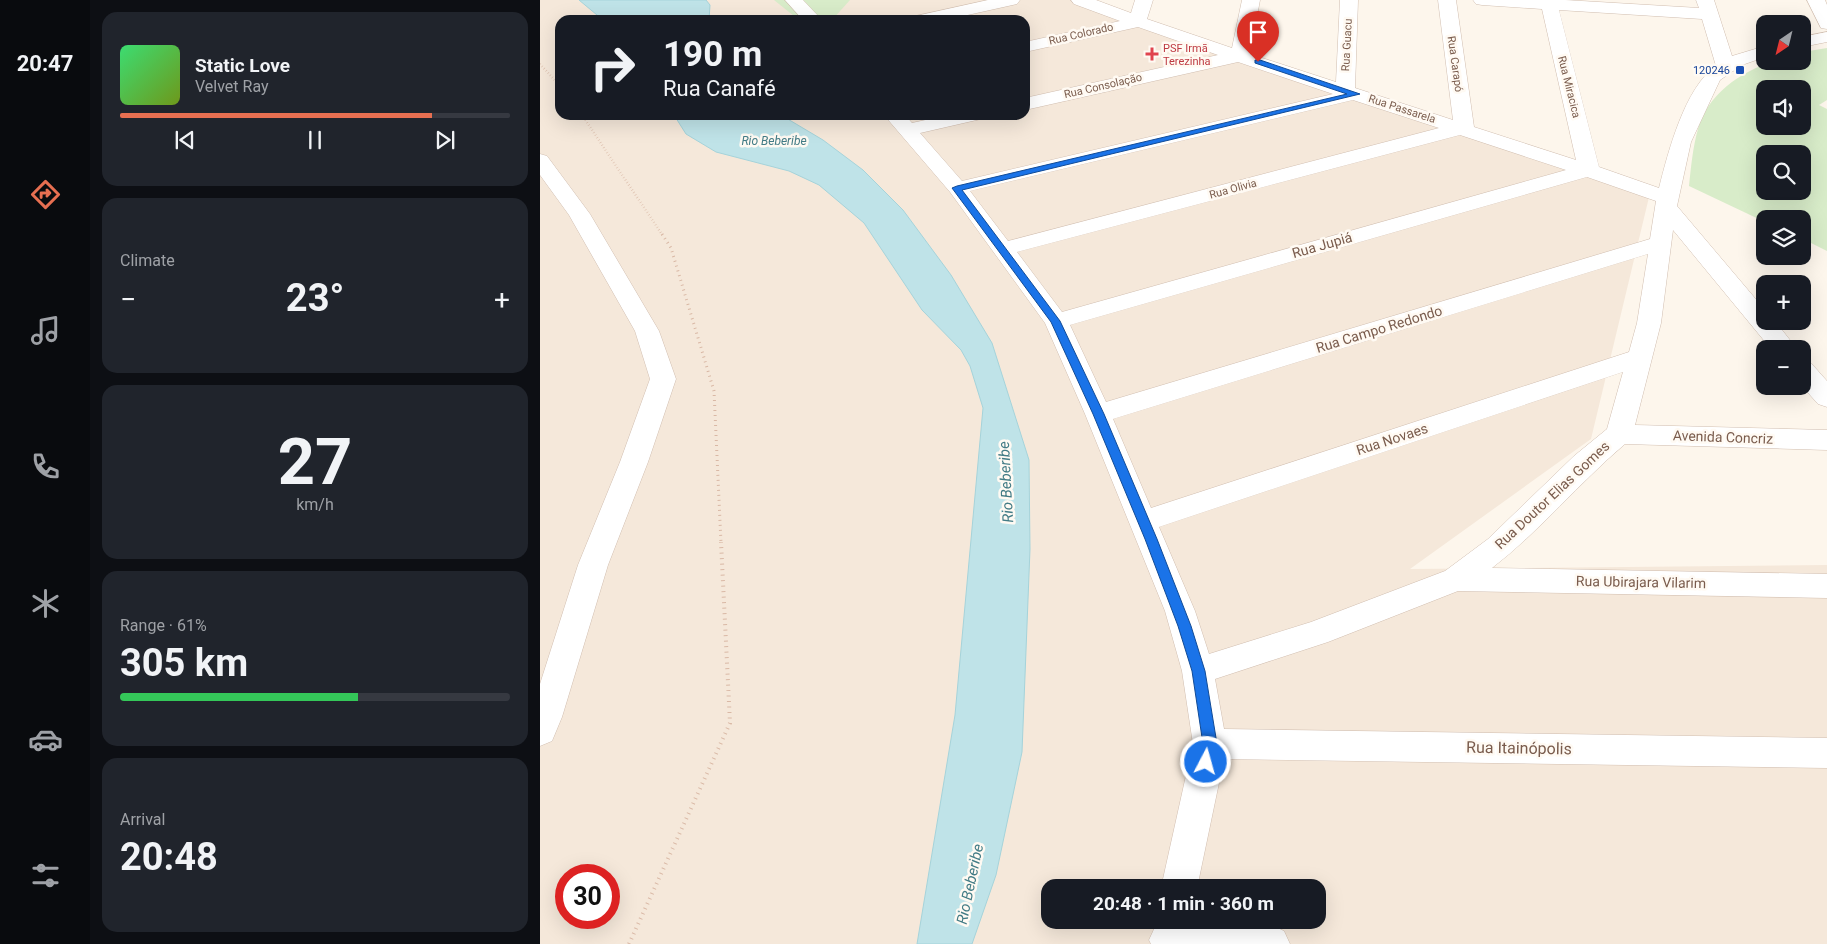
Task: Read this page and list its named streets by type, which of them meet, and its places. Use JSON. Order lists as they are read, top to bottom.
{
  "streets": {
    "street": [
      "Rua Colorado",
      "Rua Guacu",
      "Rua Carapó",
      "Rua Consolação",
      "Rua Miracica",
      "Rua Passarela",
      "Rua Olivia",
      "Rua Jupiá",
      "Rua Campo Redondo",
      "Avenida Concriz",
      "Rua Novaes",
      "Rua Doutor Elias Gomes",
      "Rua Ubirajara Vilarim",
      "Rua Itainópolis"
    ]
  },
  "crossings": [
    ["Rua Colorado", "Rua Passarela"],
    ["Rua Guacu", "Rua Passarela"],
    ["Rua Carapó", "Rua Passarela"],
    ["Rua Carapó", "Rua Olivia"],
    ["Rua Consolação", "Rua Passarela"],
    ["Rua Miracica", "Rua Passarela"],
    ["Rua Miracica", "Rua Jupiá"],
    ["Rua Passarela", "Rua Olivia"],
    ["Rua Passarela", "Rua Jupiá"],
    ["Rua Passarela", "Rua Doutor Elias Gomes"],
    ["Rua Campo Redondo", "Rua Doutor Elias Gomes"],
    ["Avenida Concriz", "Rua Doutor Elias Gomes"],
    ["Rua Novaes", "Rua Doutor Elias Gomes"],
    ["Rua Doutor Elias Gomes", "Rua Ubirajara Vilarim"]
  ],
  "water": ["Rio Beberibe"],
  "places": {
    "health": ["PSF Irmã Terezinha"],
    "transit": ["120246"]
  },
  "north": "bottom left",
  "page": {
    "tabs": "20:47",
    "map_buttons": ["+", "−"],
    "turn": ["190 m", "Rua Canafé"],
    "song": ["Static Love", "Velvet Ray"],
    "tile": [
      "Climate",
      ["27", "km/h"],
      ["Range · 61%", "305 km"],
      ["Arrival", "20:48"]
    ],
    "heat": ["−", "23°", "+"],
    "limit": "30",
    "trip": "20:48 · 1 min · 360 m"
  }
}
